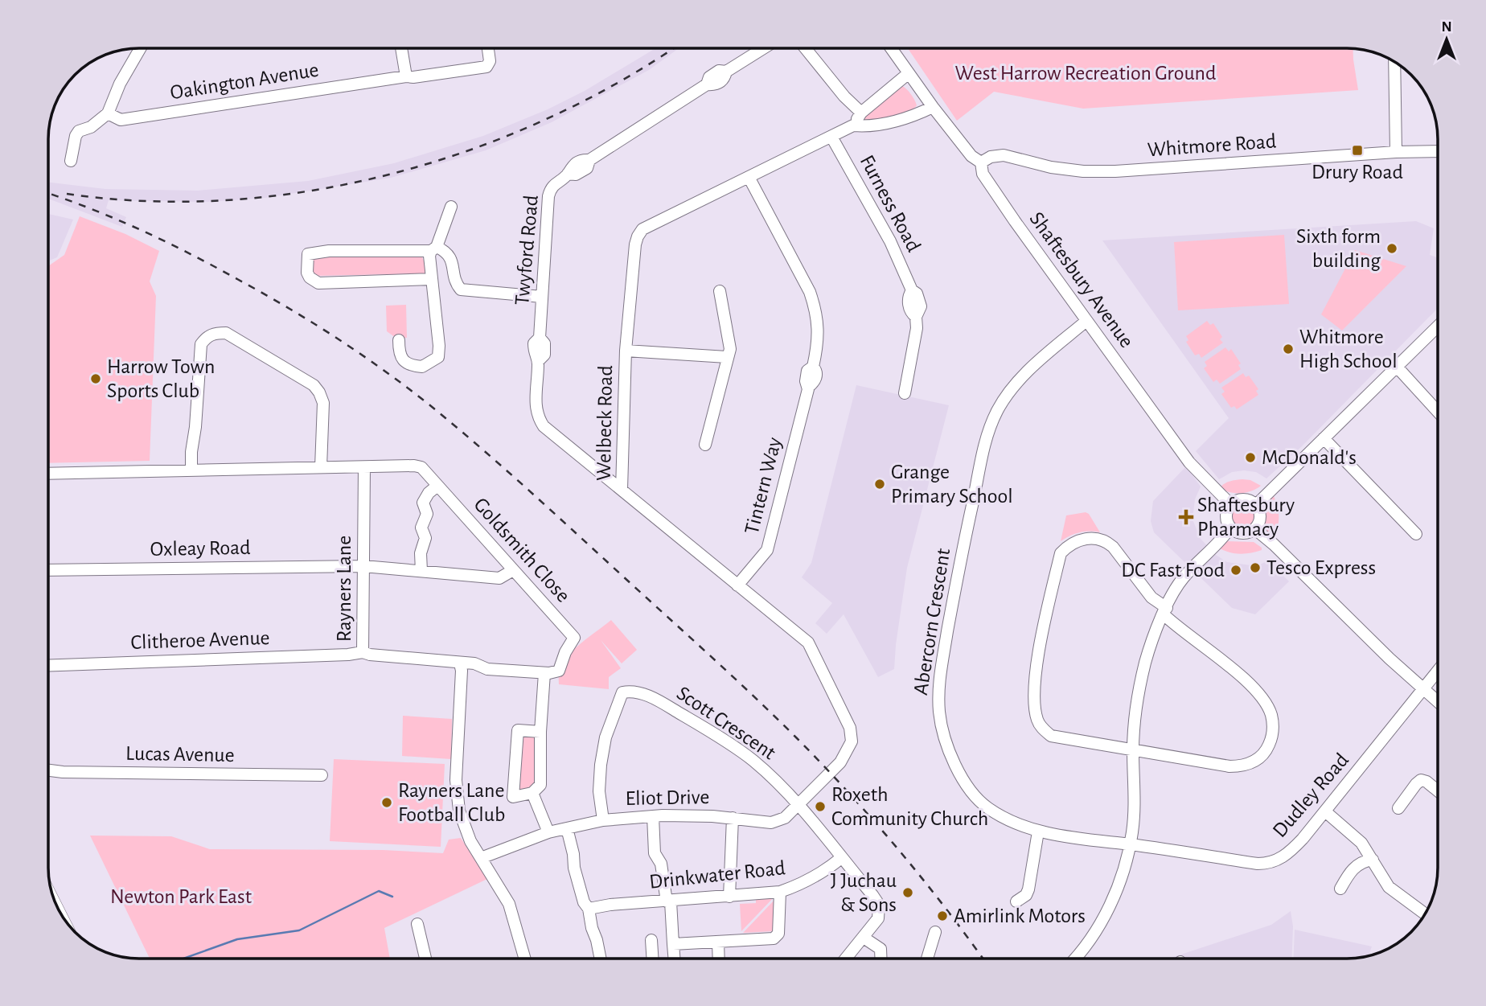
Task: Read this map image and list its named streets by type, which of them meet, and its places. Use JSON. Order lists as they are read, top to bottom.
{
  "streets": {
    "street": [
      "Oakington Avenue",
      "Whitmore Road",
      "Furness Road",
      "Twyford Road",
      "Shaftesbury Avenue",
      "Welbeck Road",
      "Tintern Way",
      "Oxleay Road",
      "Goldsmith Close",
      "Rayners Lane",
      "Abercorn Crescent",
      "Clitheroe Avenue",
      "Scott Crescent",
      "Lucas Avenue",
      "Dudley Road",
      "Eliot Drive",
      "Drinkwater Road"
    ]
  },
  "crossings": [
    ["Whitmore Road", "Shaftesbury Avenue"],
    ["Furness Road", "Welbeck Road"],
    ["Twyford Road", "Welbeck Road"],
    ["Shaftesbury Avenue", "Welbeck Road"],
    ["Shaftesbury Avenue", "Abercorn Crescent"],
    ["Welbeck Road", "Tintern Way"],
    ["Welbeck Road", "Scott Crescent"],
    ["Welbeck Road", "Eliot Drive"],
    ["Oxleay Road", "Goldsmith Close"],
    ["Oxleay Road", "Rayners Lane"],
    ["Goldsmith Close", "Rayners Lane"],
    ["Rayners Lane", "Clitheroe Avenue"],
    ["Abercorn Crescent", "Dudley Road"],
    ["Scott Crescent", "Eliot Drive"],
    ["Scott Crescent", "Drinkwater Road"]
  ],
  "parks": ["West Harrow Recreation Ground", "Newton Park East"],
  "places": {
    "transit": ["Drury Road"],
    "other": [
      "Sixth form building",
      "Whitmore High School",
      "Harrow Town Sports Club",
      "McDonald's",
      "Grange Primary School",
      "Tesco Express",
      "DC Fast Food",
      "Rayners Lane Football Club",
      "Roxeth Community Church",
      "J Juchau & Sons",
      "Amirlink Motors"
    ],
    "health": ["Shaftesbury Pharmacy"]
  },
  "north": "top"
}
